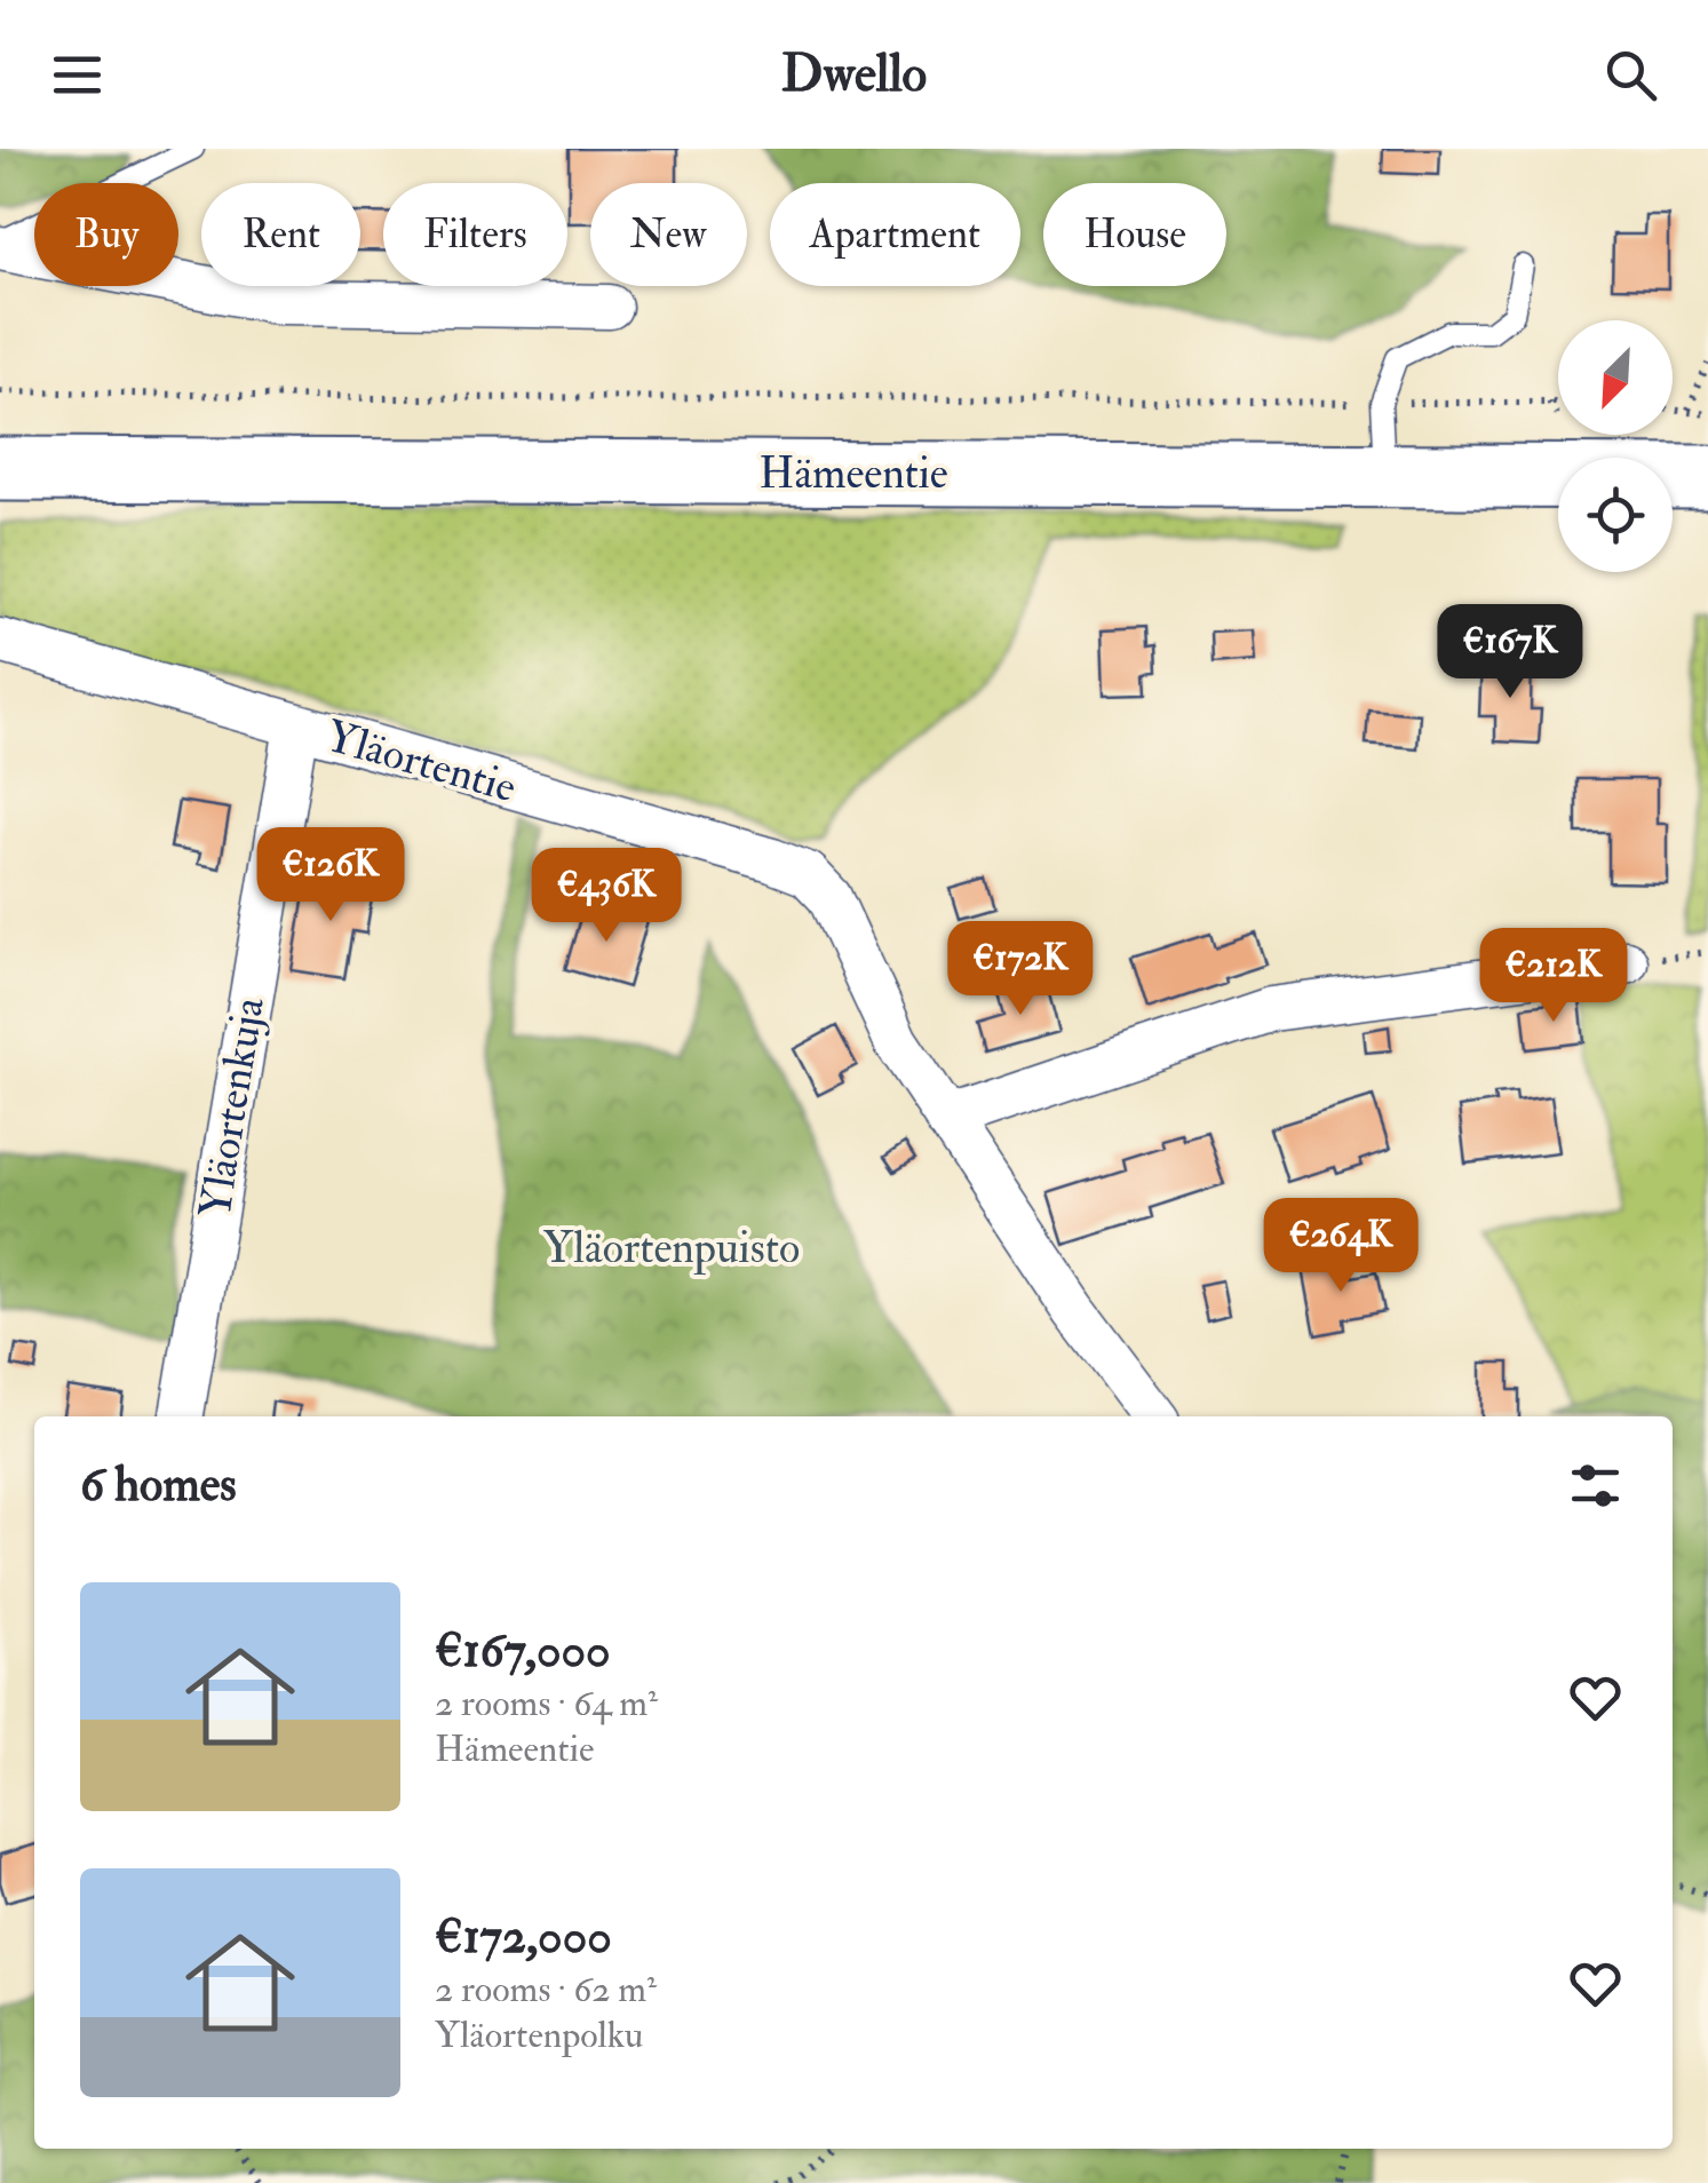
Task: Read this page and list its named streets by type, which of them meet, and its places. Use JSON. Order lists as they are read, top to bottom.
{
  "streets": {
    "highway": ["Hämeentie"],
    "street": ["Yläortentie", "Yläortenkuja"]
  },
  "crossings": [
    ["Yläortentie", "Yläortenkuja"]
  ],
  "parks": ["Yläortenpuisto"],
  "north": "bottom left",
  "page": {
    "header": "Dwello",
    "chip": [
      "Buy",
      "Rent",
      "Filters",
      "New",
      "Apartment",
      "House"
    ],
    "price": [
      "€167K",
      "€126K",
      "€436K",
      "€172K",
      "€212K",
      "€264K"
    ],
    "heading": "6 homes",
    "list": [
      {
        "name": "€167,000",
        "note": "2 rooms · 64 m² · Hämeentie"
      },
      {
        "name": "€172,000",
        "note": "2 rooms · 62 m² · Yläortenpolku"
      }
    ]
  }
}
